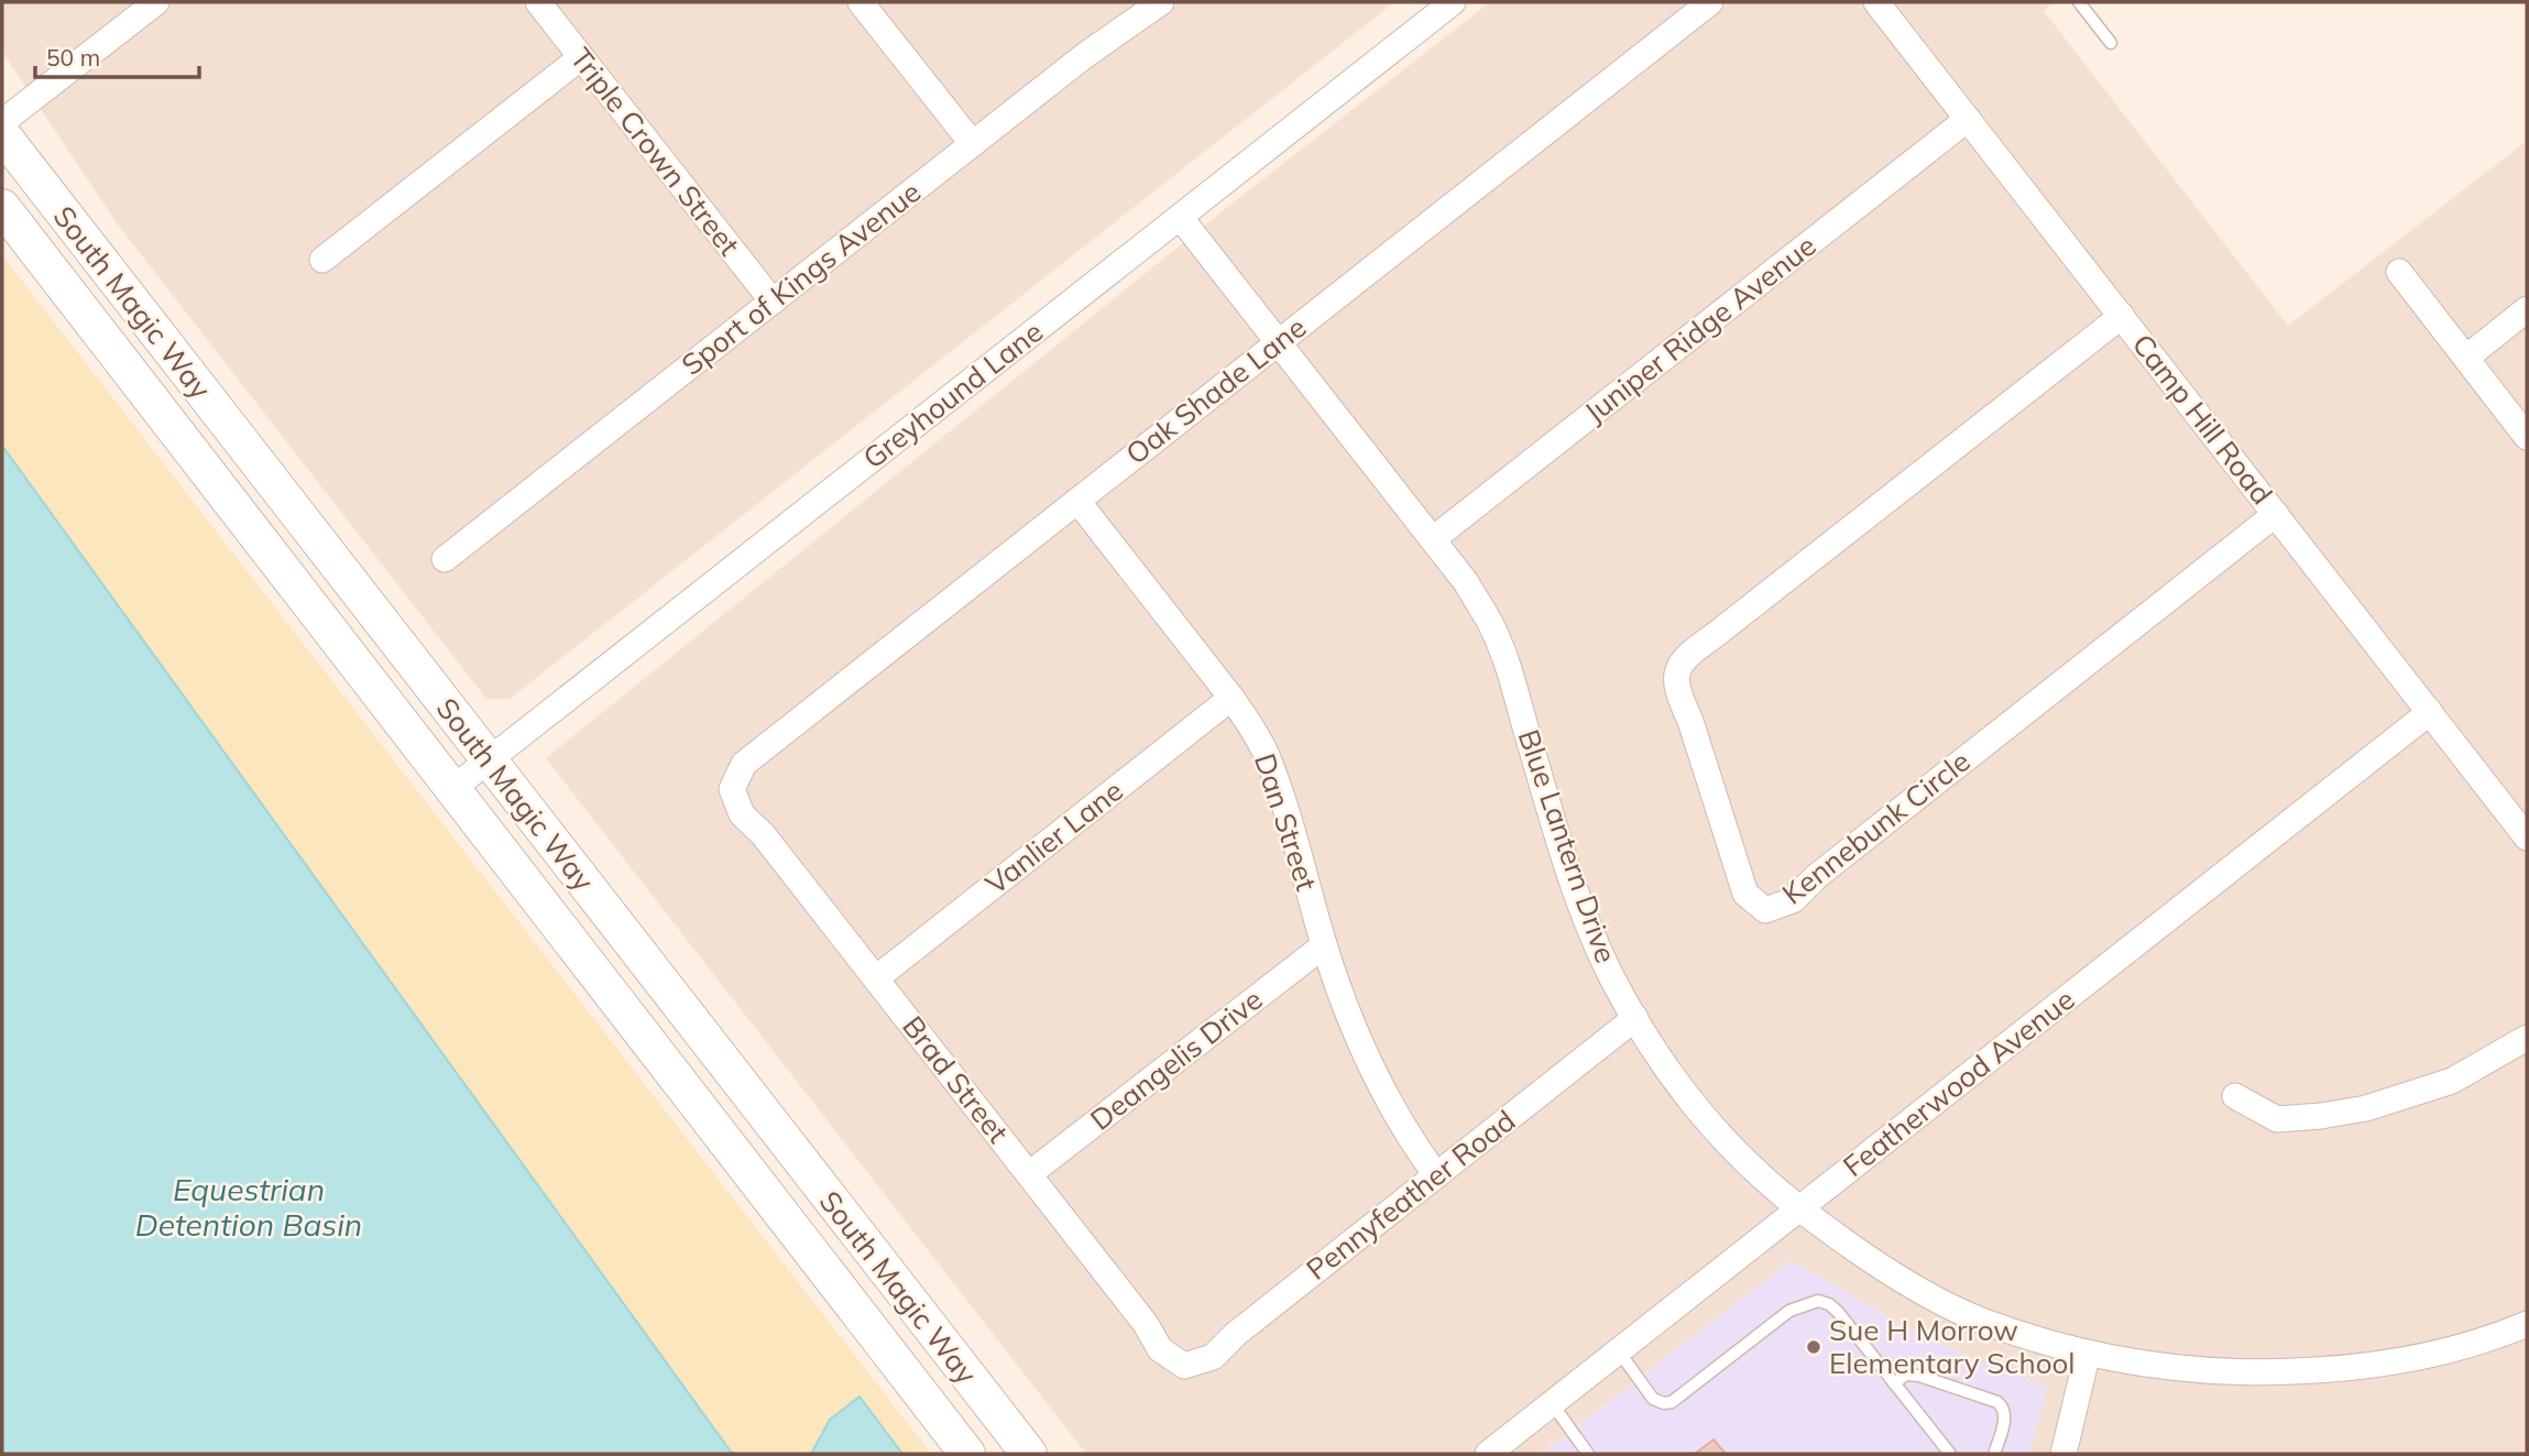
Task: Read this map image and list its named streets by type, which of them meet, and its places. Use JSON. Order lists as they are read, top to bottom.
{
  "streets": {
    "street": [
      "Triple Crown Street",
      "Sport of Kings Avenue",
      "South Magic Way",
      "Juniper Ridge Avenue",
      "Oak Shade Lane",
      "Greyhound Lane",
      "Camp Hill Road",
      "Dan Street",
      "Kennebunk Circle",
      "Vanlier Lane",
      "Blue Lantern Drive",
      "Deangelis Drive",
      "Brad Street",
      "Featherwood Avenue",
      "Pennyfeather Road"
    ]
  },
  "crossings": [
    ["Triple Crown Street", "Sport of Kings Avenue"],
    ["South Magic Way", "Greyhound Lane"],
    ["Juniper Ridge Avenue", "Camp Hill Road"],
    ["Juniper Ridge Avenue", "Blue Lantern Drive"],
    ["Oak Shade Lane", "Dan Street"],
    ["Oak Shade Lane", "Blue Lantern Drive"],
    ["Oak Shade Lane", "Brad Street"],
    ["Greyhound Lane", "Blue Lantern Drive"],
    ["Camp Hill Road", "Kennebunk Circle"],
    ["Camp Hill Road", "Featherwood Avenue"],
    ["Dan Street", "Vanlier Lane"],
    ["Dan Street", "Deangelis Drive"],
    ["Dan Street", "Pennyfeather Road"],
    ["Vanlier Lane", "Brad Street"],
    ["Blue Lantern Drive", "Featherwood Avenue"],
    ["Blue Lantern Drive", "Pennyfeather Road"],
    ["Deangelis Drive", "Brad Street"],
    ["Brad Street", "Pennyfeather Road"]
  ],
  "water": ["Equestrian Detention Basin"],
  "places": ["Sue H Morrow Elementary School"],
  "scale_bar": "50 m"
}
